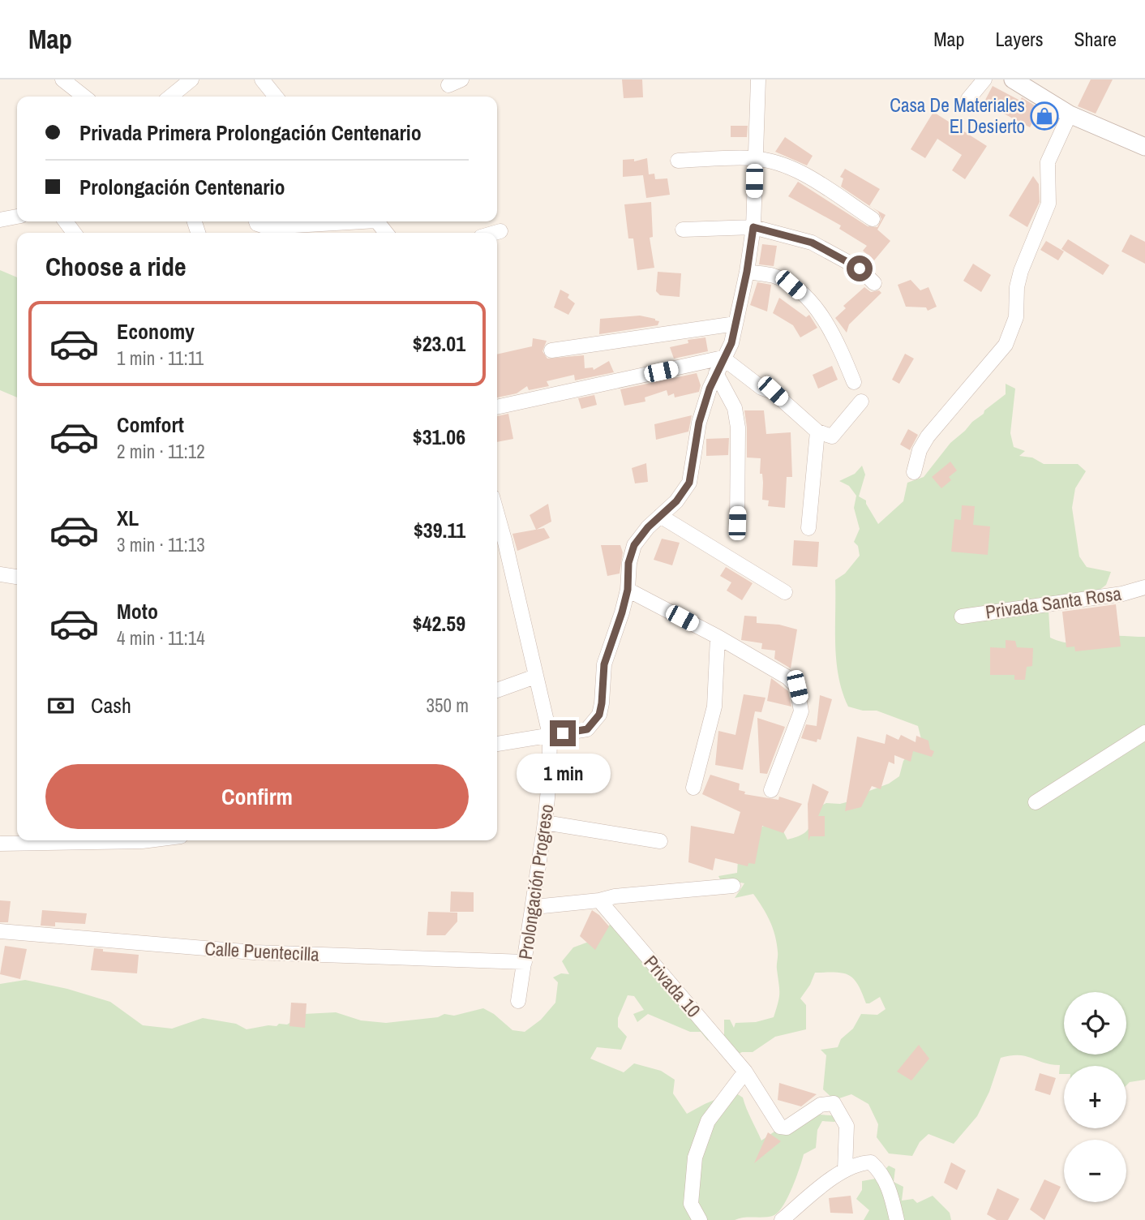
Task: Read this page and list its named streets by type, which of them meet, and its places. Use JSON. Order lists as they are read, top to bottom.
{
  "streets": {
    "street": [
      "Privada Santa Rosa",
      "Prolongación Progreso",
      "Calle Puentecilla",
      "Privada 10"
    ]
  },
  "crossings": [
    ["Prolongación Progreso", "Calle Puentecilla"]
  ],
  "places": {
    "shop": ["Casa De Materiales El Desierto"]
  },
  "page": {
    "header": "Map",
    "nav": ["Map", "Layers", "Share"],
    "banner": ["Privada Primera Prolongación Centenario", "Prolongación Centenario"],
    "heading": "Choose a ride",
    "list": [
      {
        "name": "Economy",
        "note": "1 min · 11:11",
        "value": "$23.01"
      },
      {
        "name": "Comfort",
        "note": "2 min · 11:12",
        "value": "$31.06"
      },
      {
        "name": "XL",
        "note": "3 min · 11:13",
        "value": "$39.11"
      },
      {
        "name": "Moto",
        "note": "4 min · 11:14",
        "value": "$42.59"
      }
    ],
    "pay": ["Cash", "350 m"],
    "buttons": "Confirm",
    "bubble": "1 min",
    "map_buttons": ["+", "−"]
  }
}
